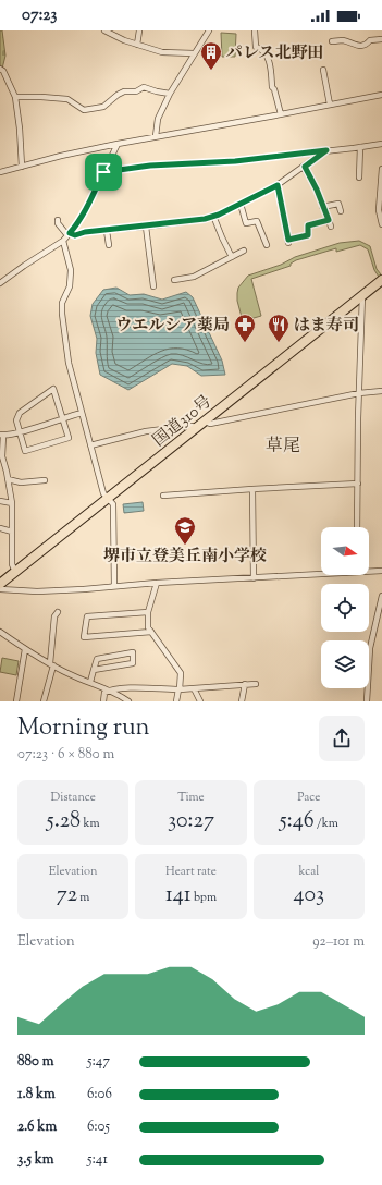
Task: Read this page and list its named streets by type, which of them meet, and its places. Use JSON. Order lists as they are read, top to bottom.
{
  "streets": {
    "highway": ["国道310号"]
  },
  "districts": ["草尾"],
  "places": {
    "building": ["パレス北野田"],
    "pharmacy": ["ウエルシア薬局"],
    "restaurant": ["はま寿司"],
    "school or university": ["堺市立登美丘南小学校"]
  },
  "north": "right",
  "page": {
    "status": "07:23",
    "heading": ["Morning run", "07:23 · 6 × 880 m"],
    "stats": [
      ["Distance", "5.28 km"],
      ["Time", "30:27"],
      ["Pace", "5:46 /km"],
      ["Elevation", "72 m"],
      ["Heart rate", "141 bpm"],
      ["kcal", "403"]
    ],
    "chart": ["Elevation", "92–101 m"],
    "list": [
      {
        "name": "880 m",
        "note": "5:47"
      },
      {
        "name": "1.8 km",
        "note": "6:06"
      },
      {
        "name": "2.6 km",
        "note": "6:05"
      },
      {
        "name": "3.5 km",
        "note": "5:41"
      }
    ]
  }
}
